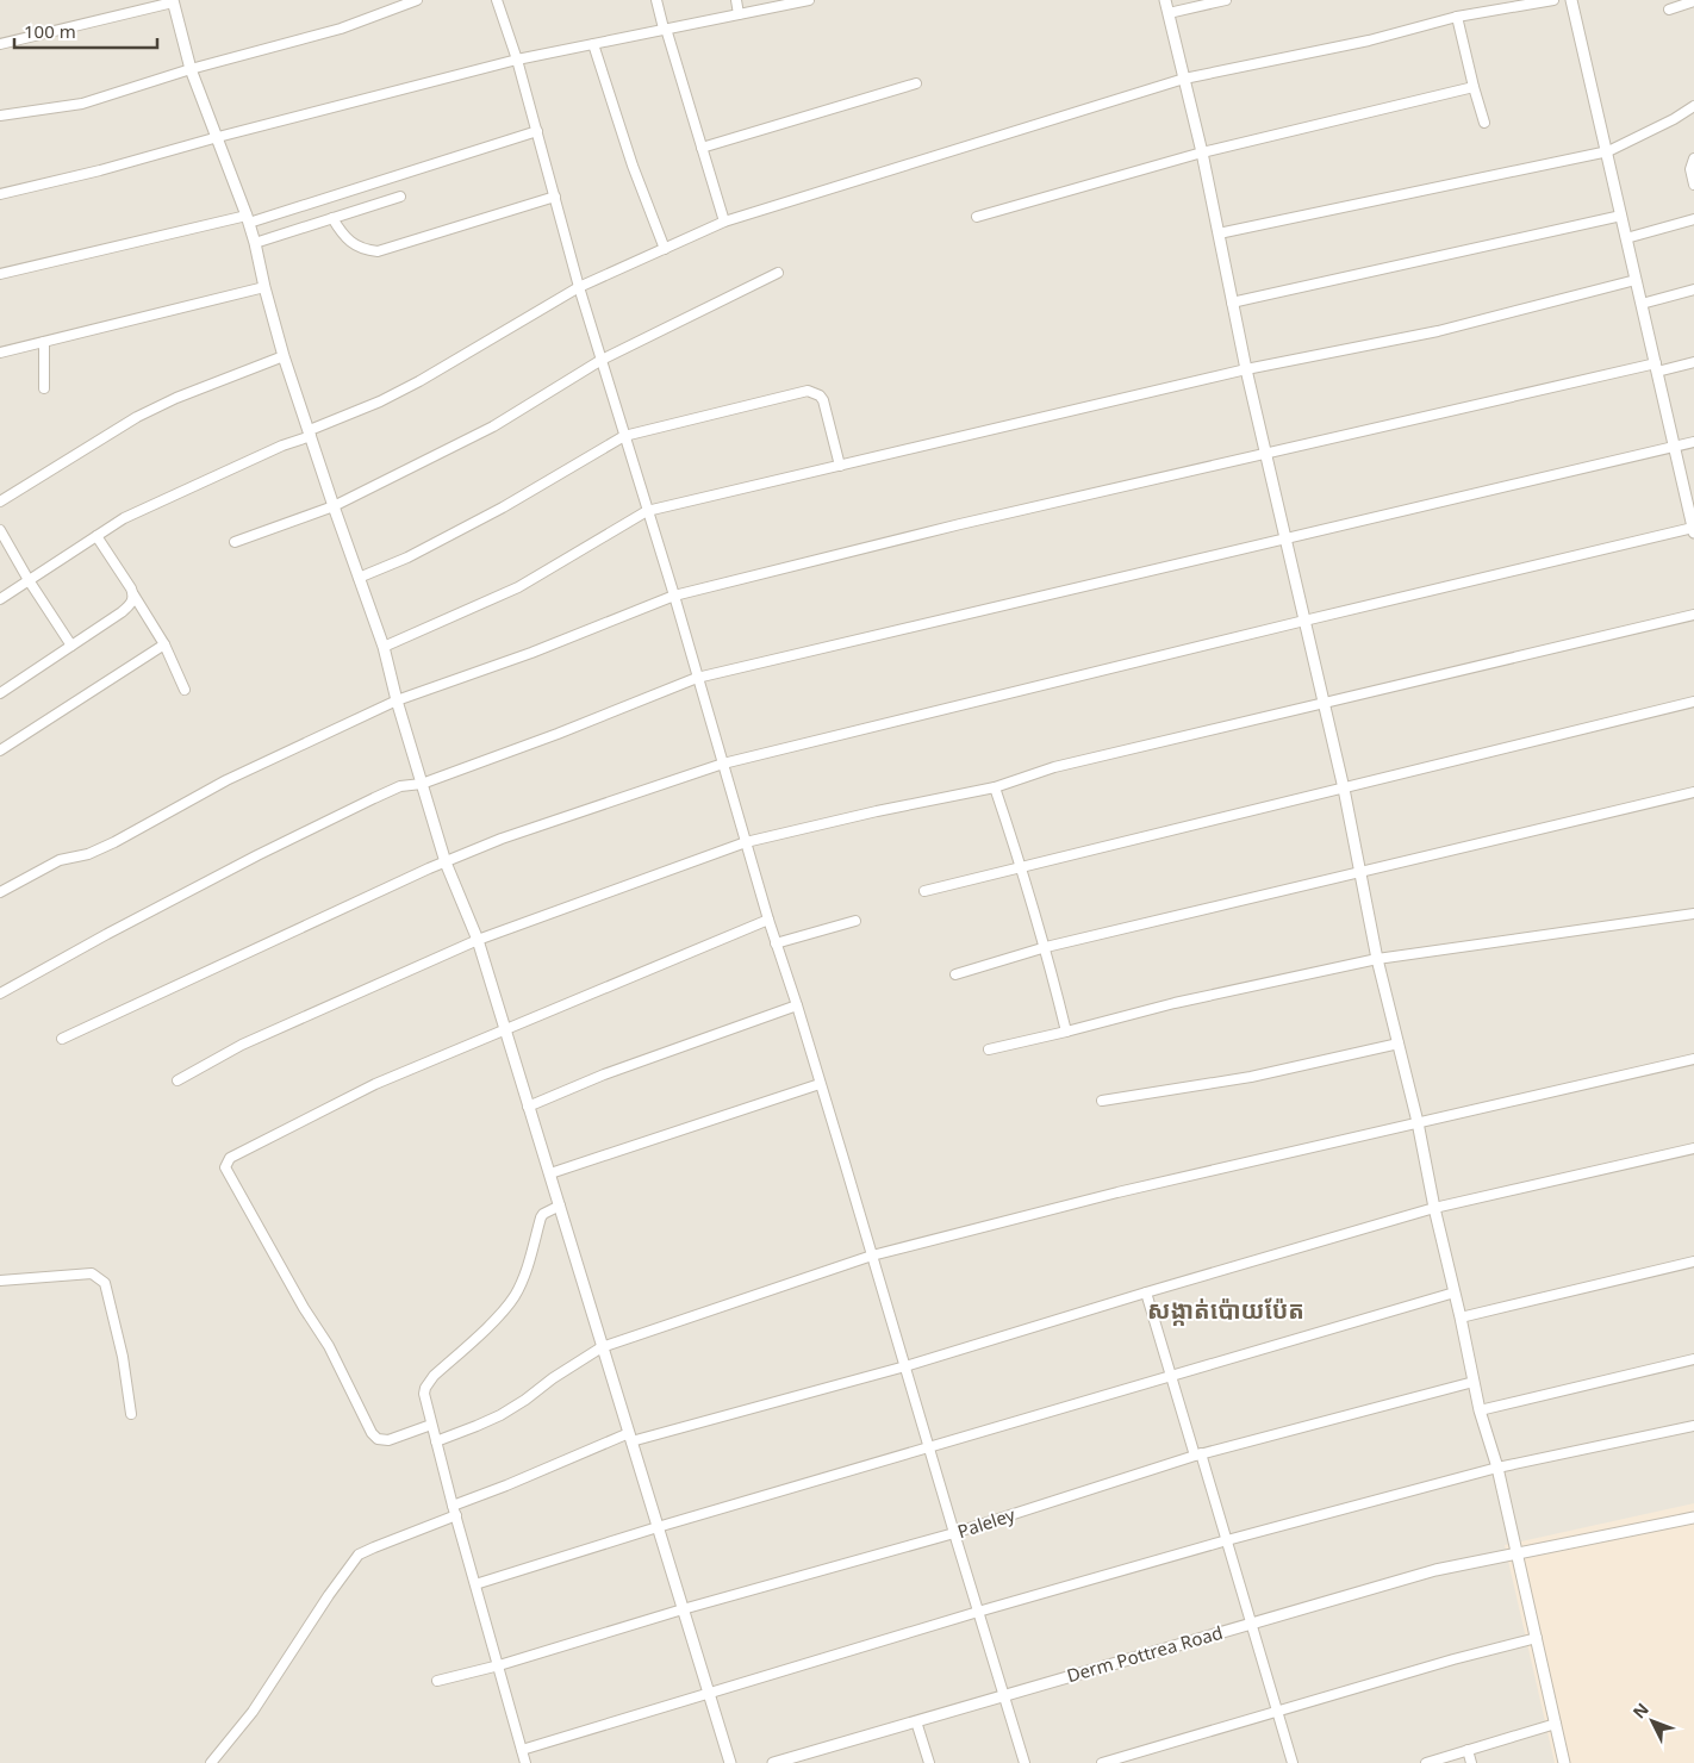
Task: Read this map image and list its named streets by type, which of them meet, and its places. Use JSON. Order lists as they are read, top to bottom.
{
  "streets": {
    "street": ["Paleley", "Derm Pottrea Road"]
  },
  "districts": ["សង្កាត់ប៉ោយប៉ែត"],
  "scale_bar": "100 m",
  "north": "top left"
}
